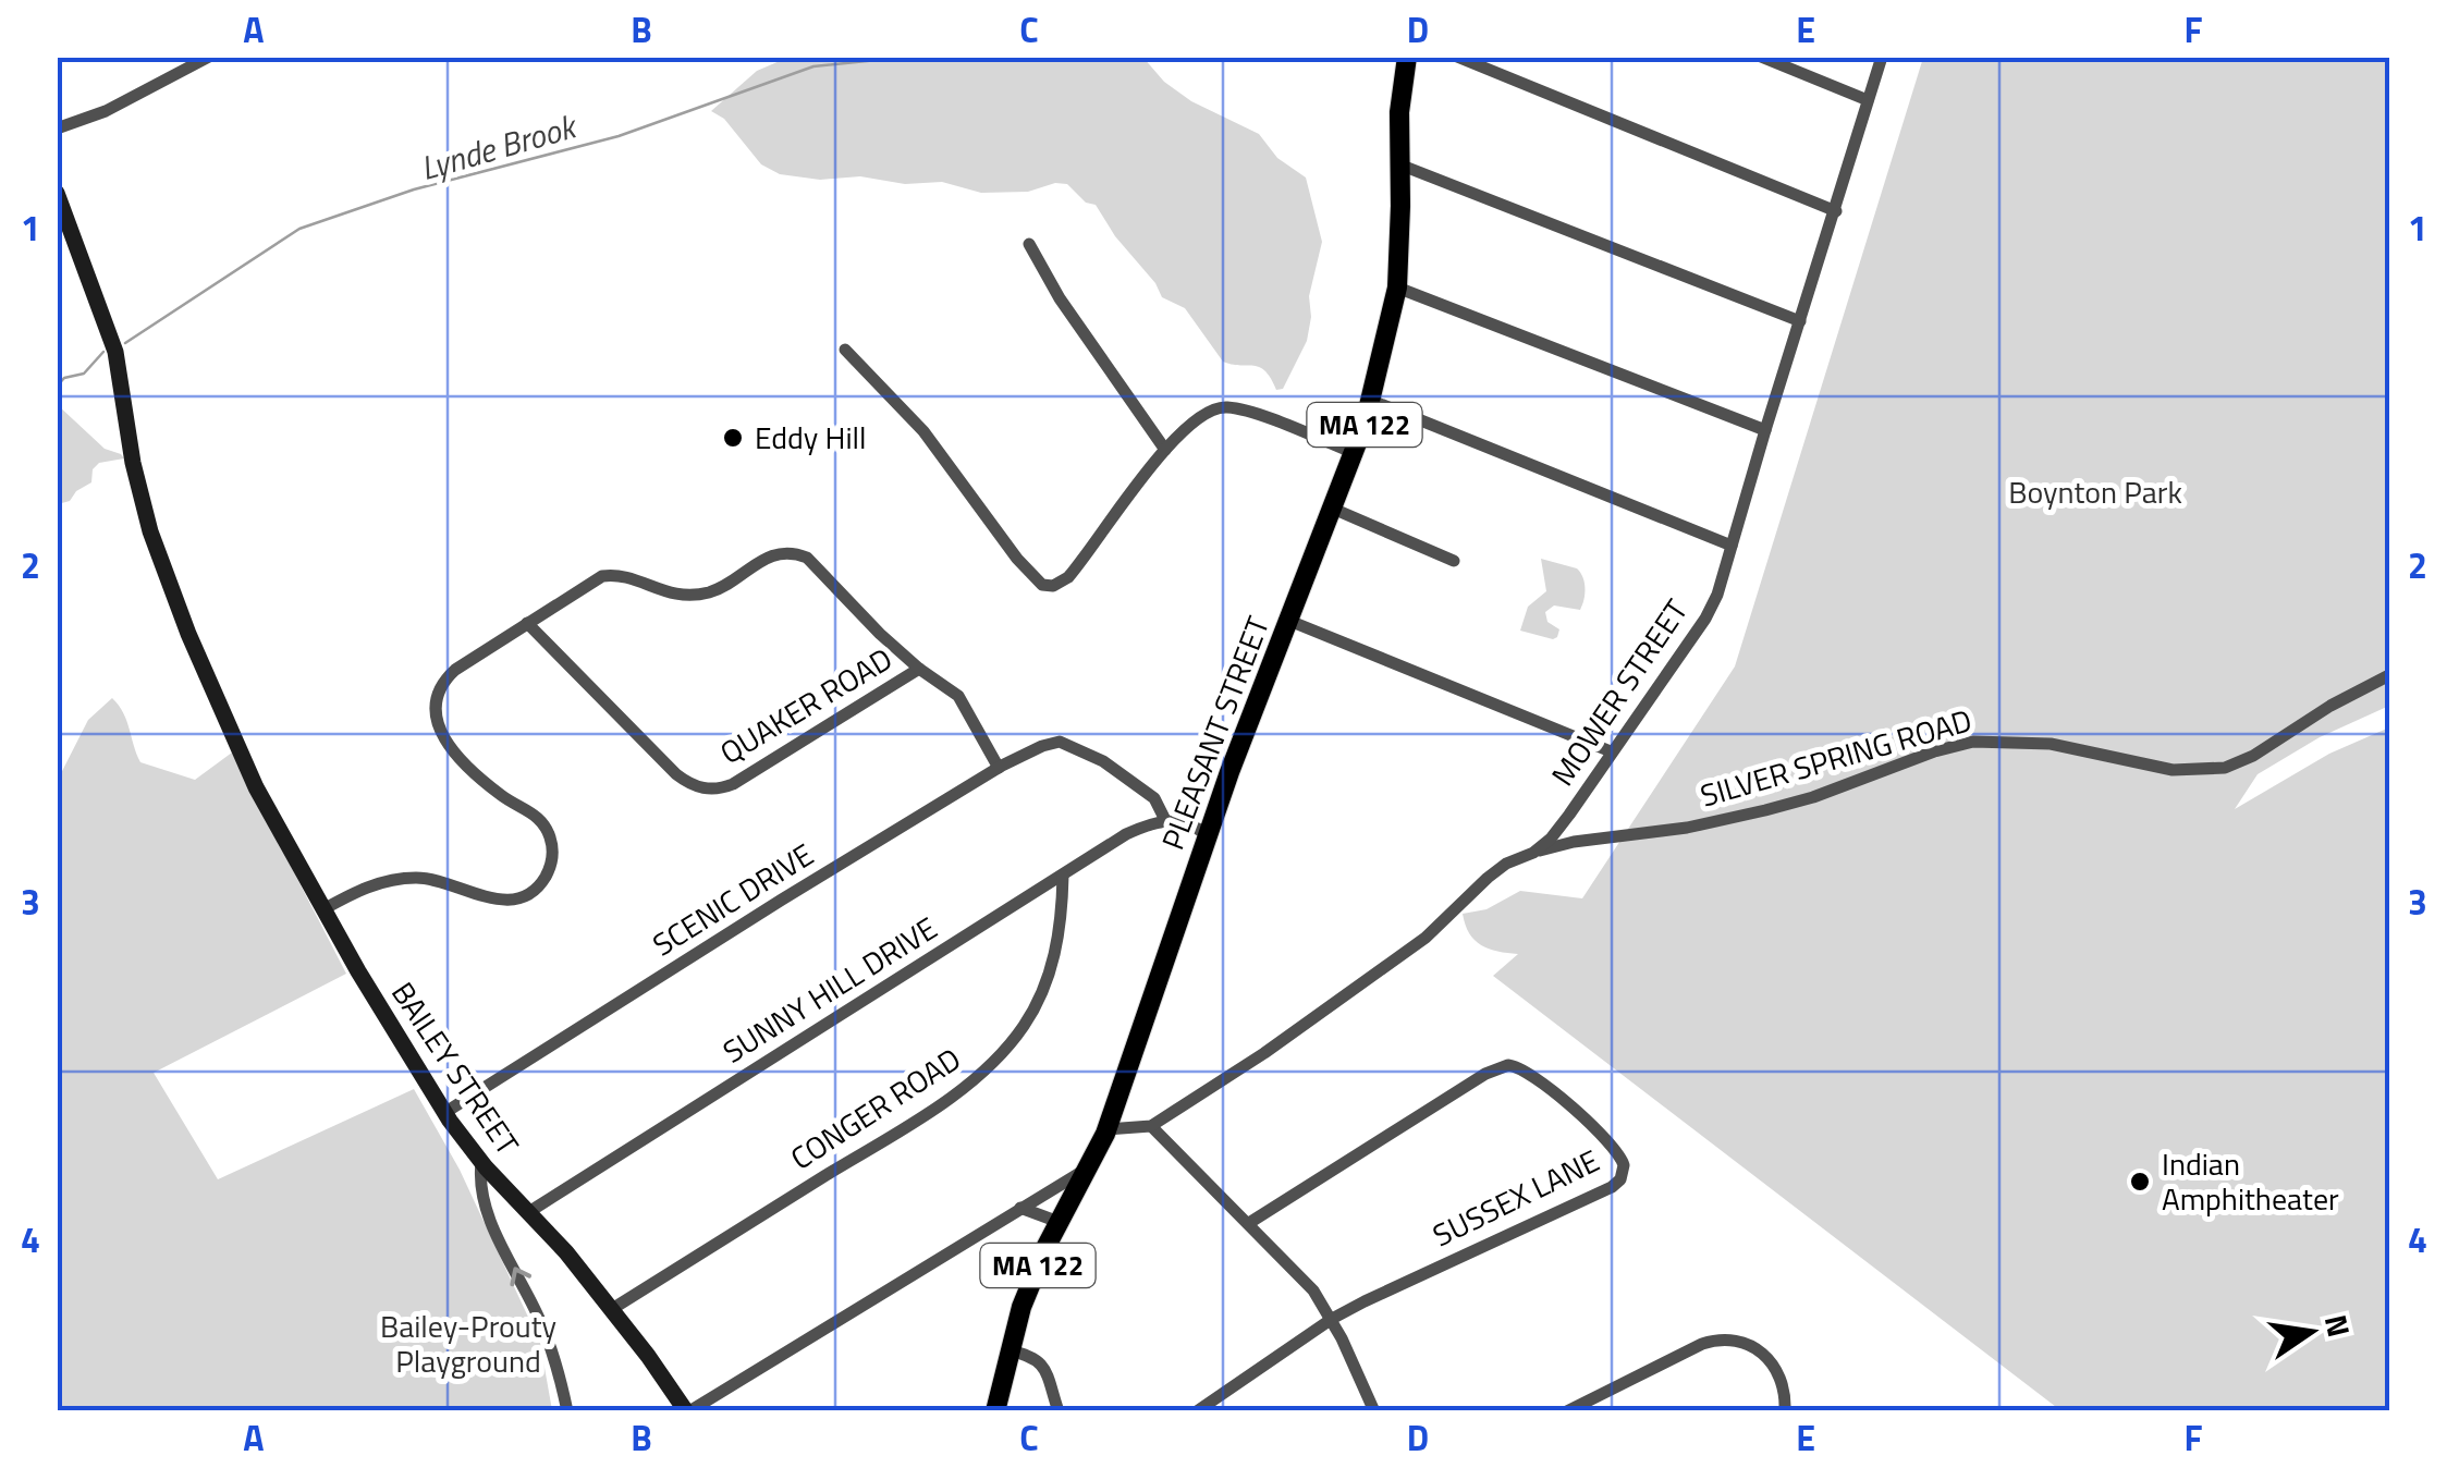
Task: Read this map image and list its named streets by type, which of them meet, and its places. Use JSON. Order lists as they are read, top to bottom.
{
  "streets": {
    "main road": ["MA 122", "PLEASANT STREET"],
    "street": [
      "MOWER STREET",
      "QUAKER ROAD",
      "SILVER SPRING ROAD",
      "SCENIC DRIVE",
      "SUNNY HILL DRIVE",
      "BAILEY STREET",
      "CONGER ROAD",
      "SUSSEX LANE"
    ]
  },
  "crossings": [
    ["MOWER STREET", "PLEASANT STREET"],
    ["MOWER STREET", "SILVER SPRING ROAD"],
    ["SCENIC DRIVE", "SUNNY HILL DRIVE"],
    ["SCENIC DRIVE", "BAILEY STREET"],
    ["SUNNY HILL DRIVE", "BAILEY STREET"],
    ["SUNNY HILL DRIVE", "CONGER ROAD"],
    ["BAILEY STREET", "CONGER ROAD"]
  ],
  "water": ["Lynde Brook"],
  "parks": ["Boynton Park", "Bailey-Prouty Playground"],
  "places": ["Eddy Hill", "Indian Amphitheater"],
  "north": "right",
  "grid": {
    "columns": [
      "A",
      "B",
      "C",
      "D",
      "E",
      "F"
    ],
    "rows": [
      "1",
      "2",
      "3",
      "4"
    ]
  }
}
